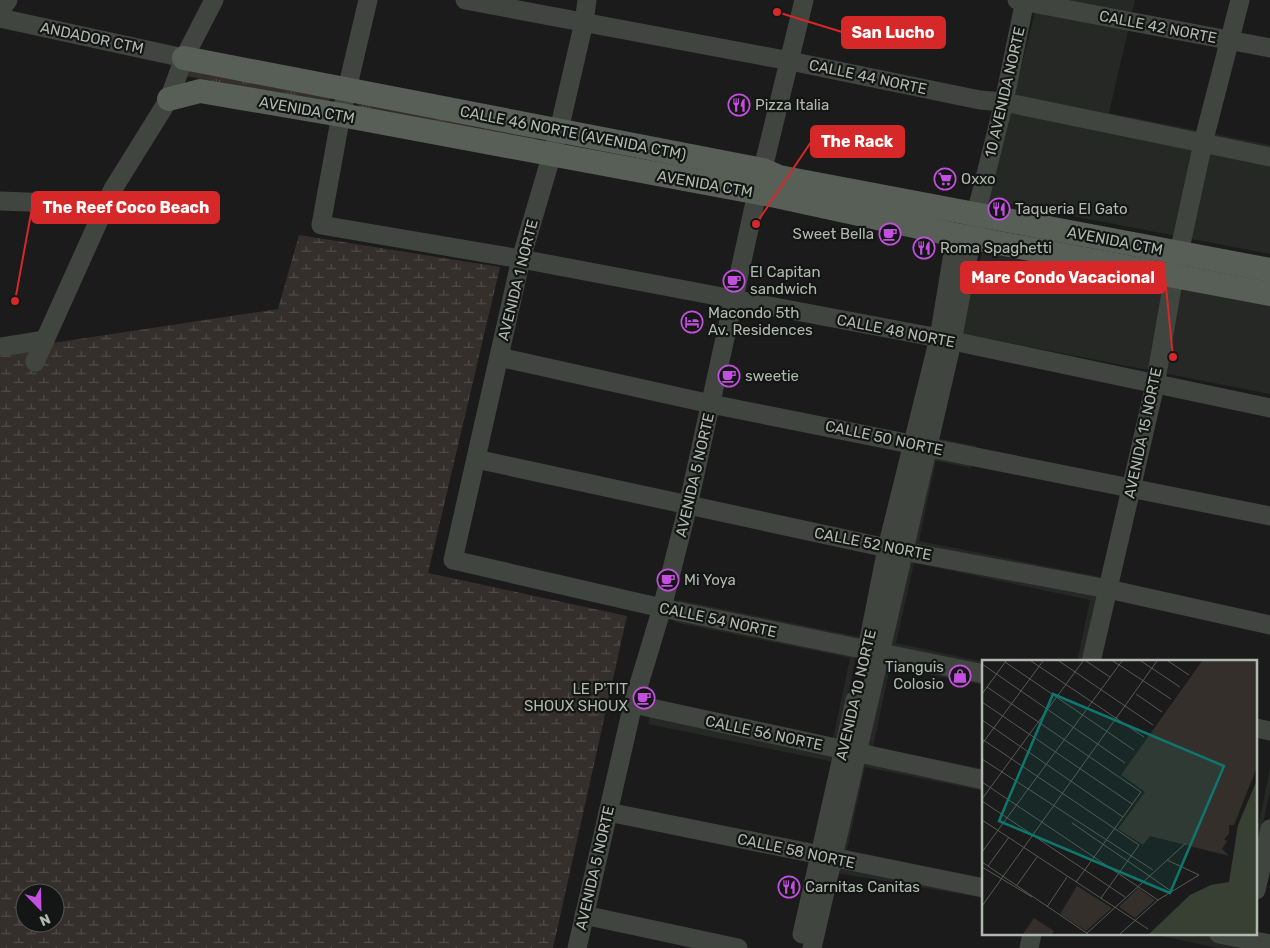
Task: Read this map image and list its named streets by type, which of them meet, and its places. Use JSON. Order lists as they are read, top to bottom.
{
  "streets": {
    "main road": ["AVENIDA CTM", "CALLE 46 NORTE (AVENIDA CTM)"],
    "street": [
      "CALLE 42 NORTE",
      "ANDADOR CTM",
      "CALLE 44 NORTE",
      "10 AVENIDA NORTE",
      "AVENIDA 1 NORTE",
      "CALLE 48 NORTE",
      "AVENIDA 15 NORTE",
      "CALLE 50 NORTE",
      "AVENIDA 5 NORTE",
      "CALLE 52 NORTE",
      "CALLE 54 NORTE",
      "AVENIDA 10 NORTE",
      "CALLE 56 NORTE",
      "CALLE 58 NORTE"
    ]
  },
  "crossings": [
    ["CALLE 42 NORTE", "10 AVENIDA NORTE"],
    ["CALLE 42 NORTE", "AVENIDA 15 NORTE"],
    ["ANDADOR CTM", "CALLE 46 NORTE (AVENIDA CTM)"],
    ["CALLE 44 NORTE", "10 AVENIDA NORTE"],
    ["CALLE 44 NORTE", "AVENIDA 1 NORTE"],
    ["CALLE 44 NORTE", "AVENIDA 15 NORTE"],
    ["CALLE 44 NORTE", "AVENIDA 5 NORTE"],
    ["10 AVENIDA NORTE", "AVENIDA CTM"],
    ["10 AVENIDA NORTE", "CALLE 48 NORTE"],
    ["10 AVENIDA NORTE", "CALLE 50 NORTE"],
    ["10 AVENIDA NORTE", "AVENIDA 10 NORTE"],
    ["AVENIDA CTM", "CALLE 46 NORTE (AVENIDA CTM)"],
    ["AVENIDA CTM", "AVENIDA 1 NORTE"],
    ["AVENIDA CTM", "CALLE 48 NORTE"],
    ["AVENIDA CTM", "AVENIDA 15 NORTE"],
    ["AVENIDA CTM", "AVENIDA 5 NORTE"],
    ["CALLE 46 NORTE (AVENIDA CTM)", "AVENIDA 1 NORTE"],
    ["CALLE 46 NORTE (AVENIDA CTM)", "AVENIDA 5 NORTE"],
    ["AVENIDA 1 NORTE", "CALLE 48 NORTE"],
    ["AVENIDA 1 NORTE", "CALLE 50 NORTE"],
    ["AVENIDA 1 NORTE", "CALLE 52 NORTE"],
    ["AVENIDA 1 NORTE", "CALLE 54 NORTE"],
    ["CALLE 48 NORTE", "AVENIDA 15 NORTE"],
    ["CALLE 48 NORTE", "AVENIDA 5 NORTE"],
    ["AVENIDA 15 NORTE", "CALLE 50 NORTE"],
    ["AVENIDA 15 NORTE", "CALLE 52 NORTE"],
    ["CALLE 50 NORTE", "AVENIDA 5 NORTE"],
    ["CALLE 50 NORTE", "AVENIDA 10 NORTE"],
    ["AVENIDA 5 NORTE", "CALLE 52 NORTE"],
    ["AVENIDA 5 NORTE", "CALLE 54 NORTE"],
    ["AVENIDA 5 NORTE", "CALLE 56 NORTE"],
    ["AVENIDA 5 NORTE", "CALLE 58 NORTE"],
    ["CALLE 52 NORTE", "AVENIDA 10 NORTE"],
    ["CALLE 54 NORTE", "AVENIDA 10 NORTE"],
    ["AVENIDA 10 NORTE", "CALLE 56 NORTE"],
    ["AVENIDA 10 NORTE", "CALLE 58 NORTE"]
  ],
  "places": {
    "other": [
      "San Lucho",
      "The Rack",
      "The Reef Coco Beach",
      "Mare Condo Vacacional"
    ],
    "restaurant": [
      "Pizza Italia",
      "Taqueria El Gato",
      "Roma Spaghetti",
      "Carnitas Canitas"
    ],
    "supermarket": ["Oxxo"],
    "cafe": [
      "Sweet Bella",
      "El Capitan sandwich",
      "sweetie",
      "Mi Yoya",
      "LE P'TIT SHOUX SHOUX"
    ],
    "hotel": ["Macondo 5th Av. Residences"],
    "shop": ["Tianguis Colosio"]
  },
  "north": "bottom right"
}
